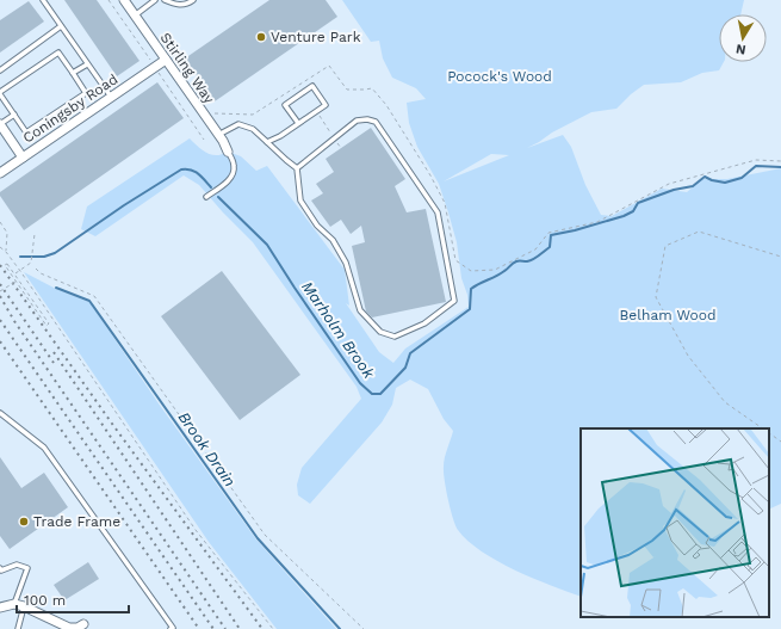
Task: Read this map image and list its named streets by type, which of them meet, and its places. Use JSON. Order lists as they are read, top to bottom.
{
  "streets": {
    "street": ["Stirling Way", "Coningsby Road"]
  },
  "crossings": [
    ["Stirling Way", "Coningsby Road"]
  ],
  "water": ["Marholm Brook", "Brook Drain"],
  "parks": ["Pocock's Wood", "Belham Wood"],
  "places": ["Venture Park", "Trade Frame"],
  "scale_bar": "100 m",
  "north": "bottom"
}
